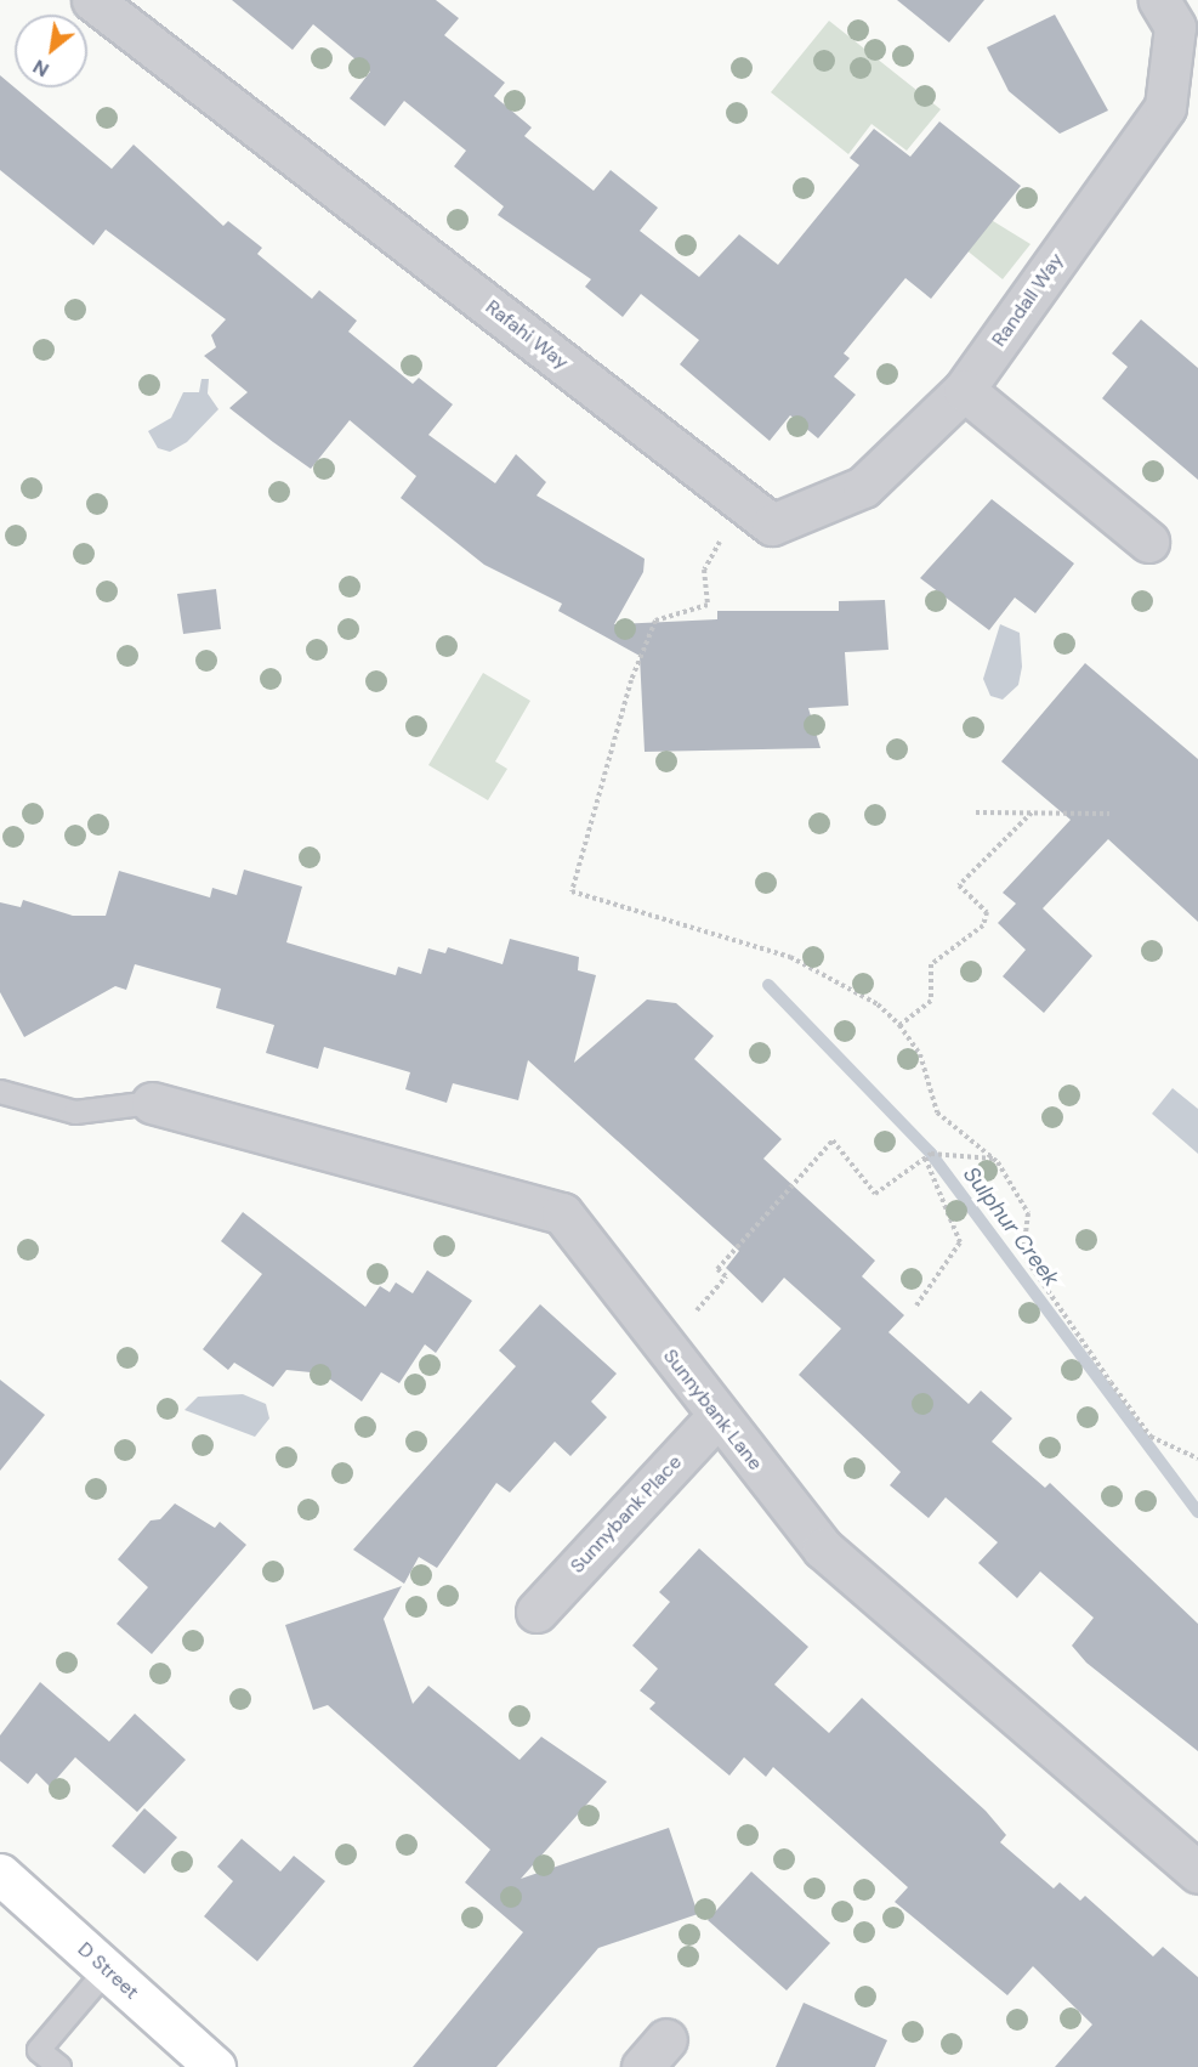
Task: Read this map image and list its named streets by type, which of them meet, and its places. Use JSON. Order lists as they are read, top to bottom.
{
  "streets": {
    "main road": ["D Street"],
    "street": [
      "Randall Way",
      "Rafahi Way",
      "Sunnybank Lane",
      "Sunnybank Place"
    ]
  },
  "crossings": [
    ["Randall Way", "Rafahi Way"],
    ["Sunnybank Lane", "Sunnybank Place"]
  ],
  "water": ["Sulphur Creek"],
  "north": "bottom left"
}
